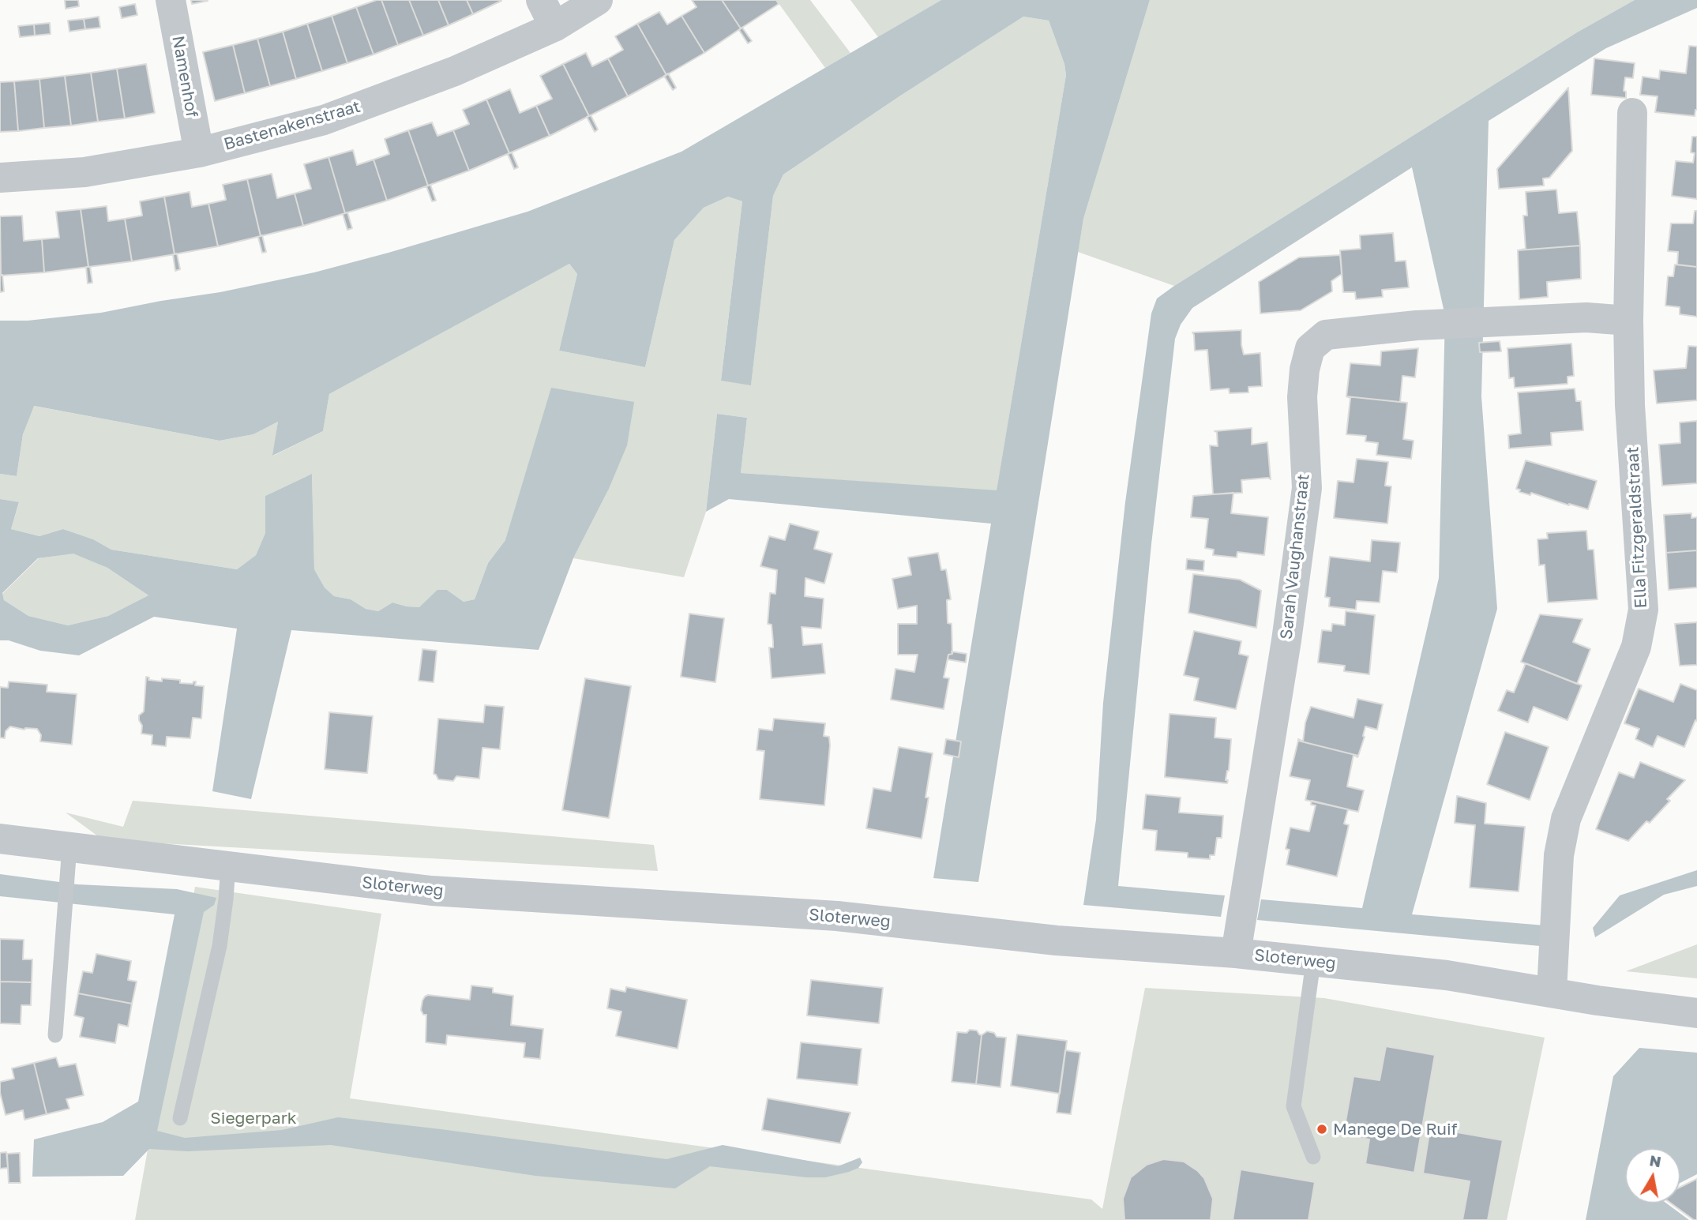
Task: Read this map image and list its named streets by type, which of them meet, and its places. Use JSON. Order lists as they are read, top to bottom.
{
  "streets": {
    "street": [
      "Namenhof",
      "Bastenakenstraat",
      "Ella Fitzgeraldstraat",
      "Sarah Vaughanstraat",
      "Sloterweg"
    ]
  },
  "crossings": [
    ["Namenhof", "Bastenakenstraat"],
    ["Ella Fitzgeraldstraat", "Sarah Vaughanstraat"],
    ["Ella Fitzgeraldstraat", "Sloterweg"],
    ["Sarah Vaughanstraat", "Sloterweg"]
  ],
  "parks": ["Siegerpark"],
  "places": ["Manege De Ruif"],
  "north": "top"
}
